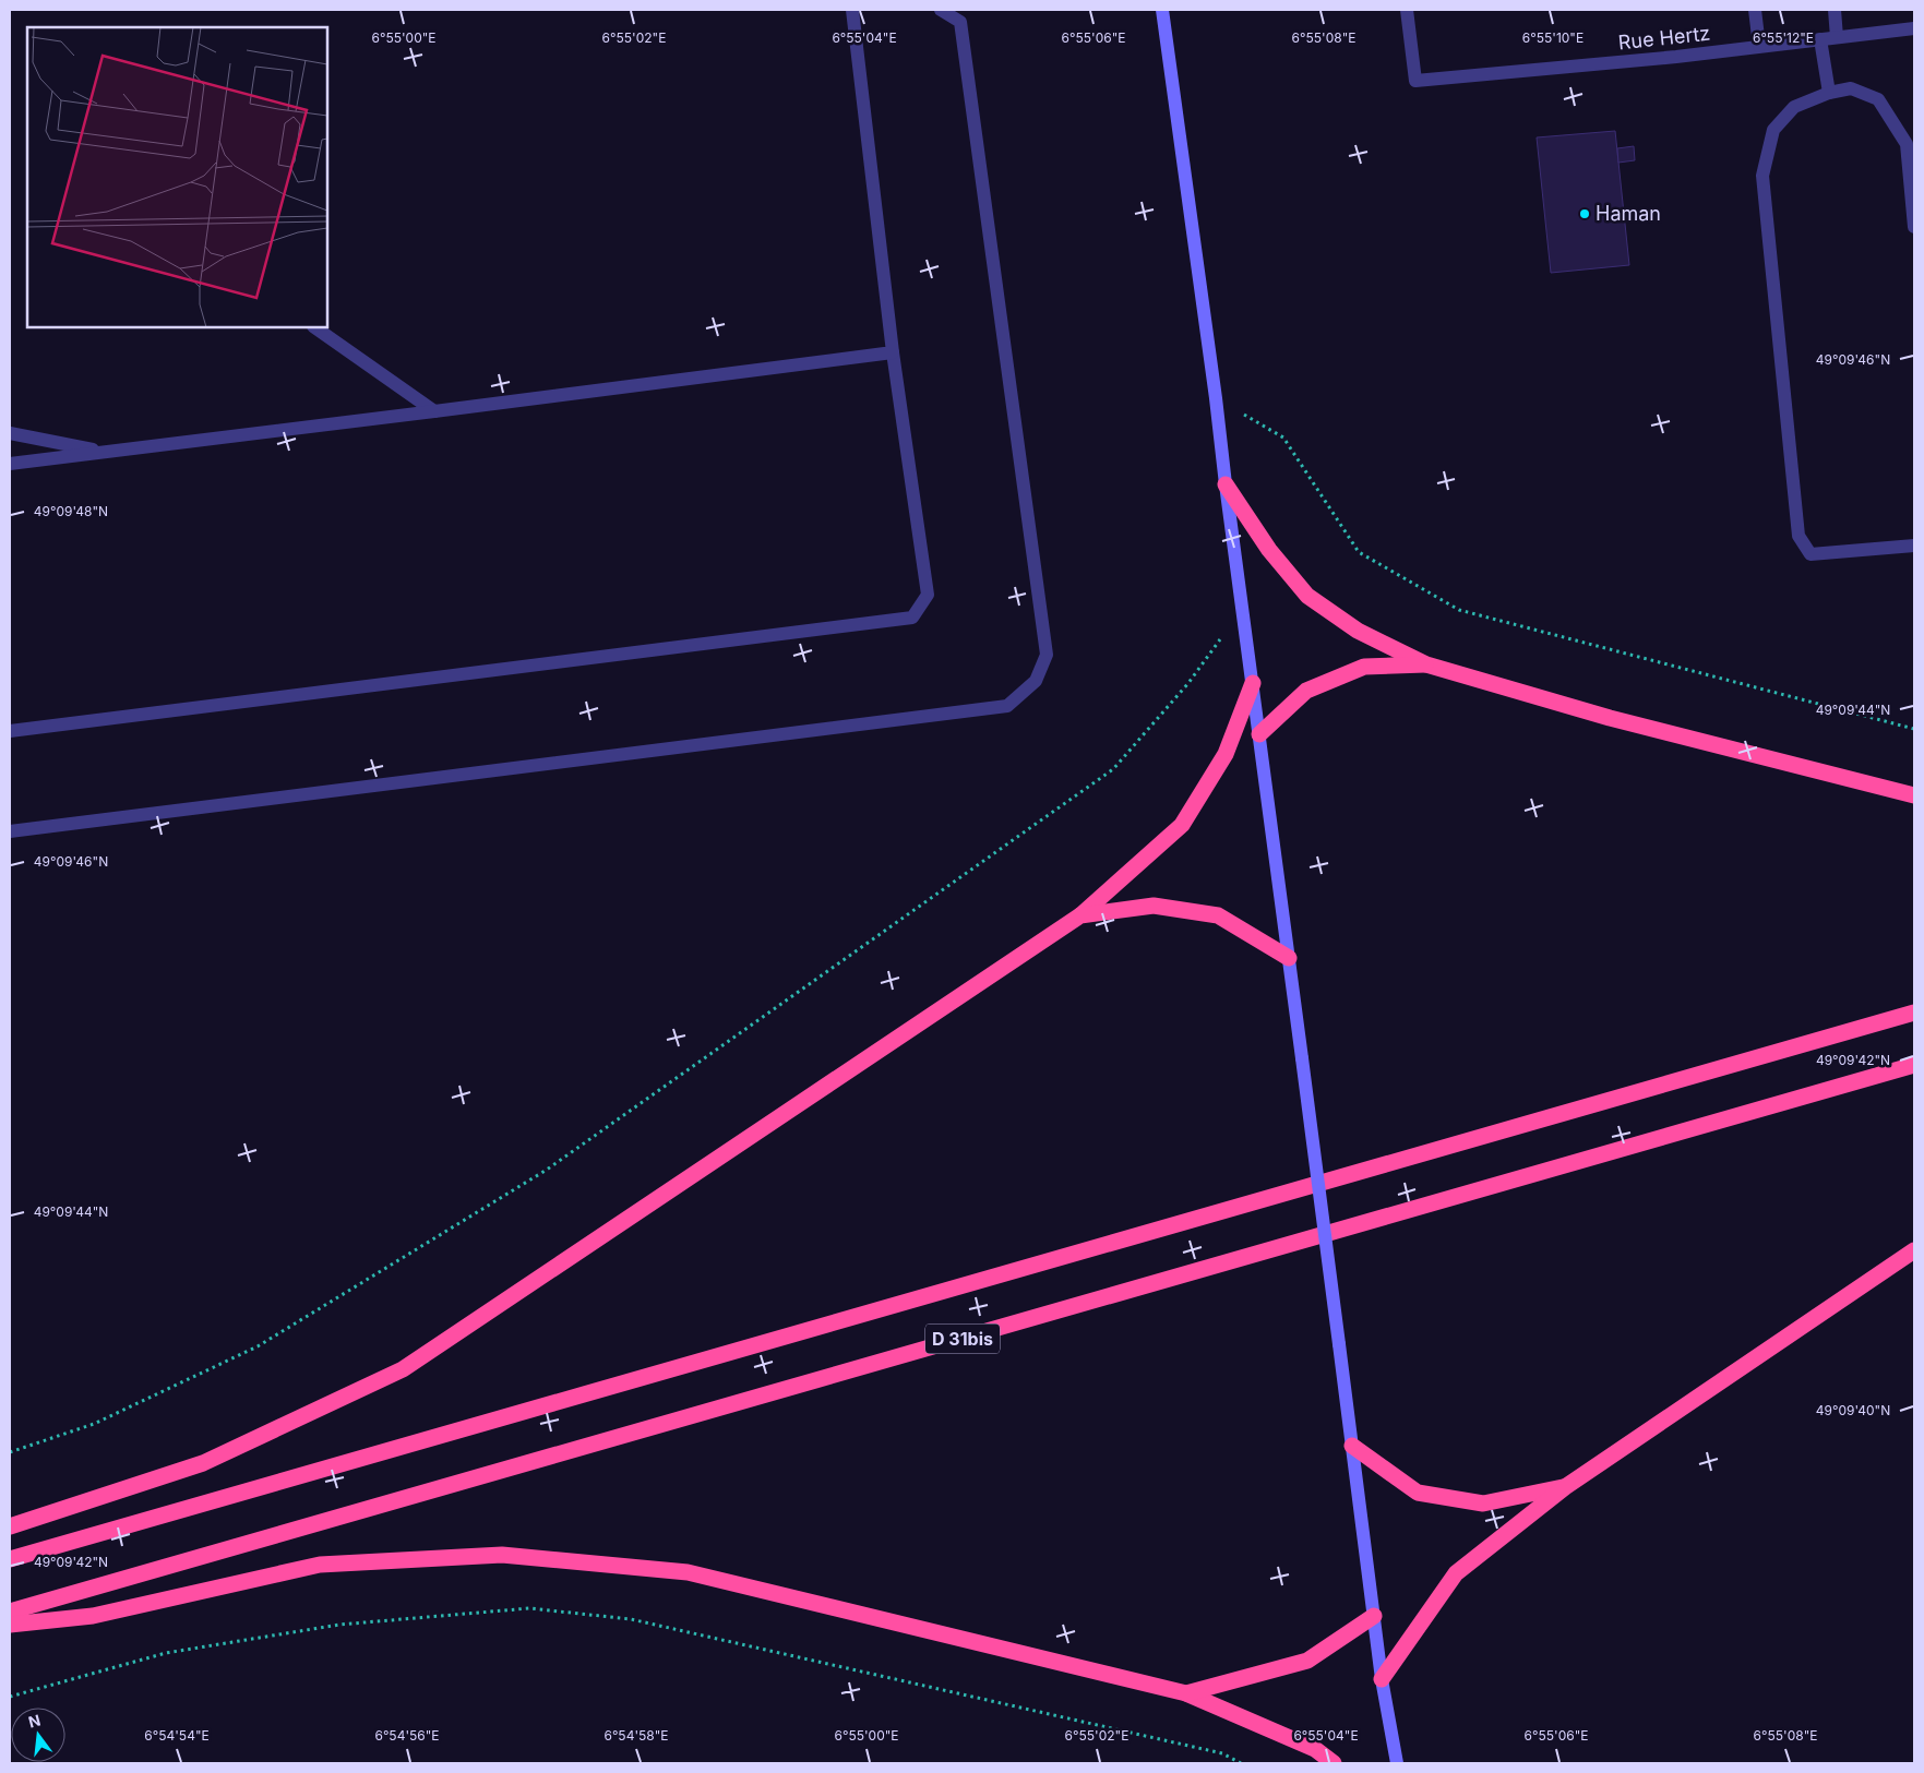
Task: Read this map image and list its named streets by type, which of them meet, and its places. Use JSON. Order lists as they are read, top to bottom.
{
  "streets": {
    "highway": ["D 31bis"],
    "street": ["Rue Hertz"]
  },
  "places": ["Haman"],
  "north": "top",
  "coordinates": [
    "6°55'00\"E",
    "6°55'02\"E",
    "6°55'04\"E",
    "6°55'06\"E",
    "6°55'08\"E",
    "6°55'12\"E",
    "6°55'10\"E",
    "49°09'46\"N",
    "49°09'48\"N",
    "49°09'44\"N",
    "49°09'42\"N",
    "49°09'40\"N",
    "6°54'54\"E",
    "6°54'56\"E",
    "6°54'58\"E"
  ]
}
